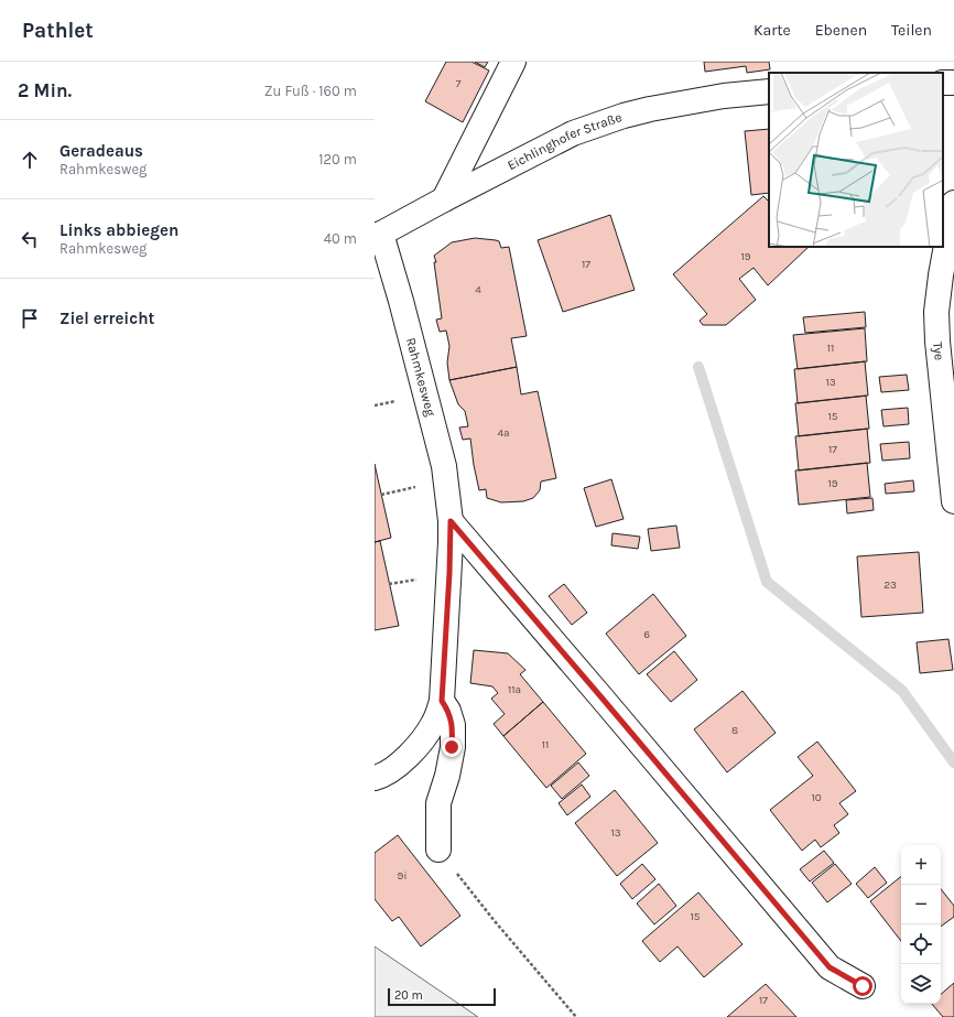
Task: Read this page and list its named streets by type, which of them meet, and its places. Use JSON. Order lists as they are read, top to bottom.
{
  "streets": {
    "street": ["Eichlinghofer Straße", "Tye", "Rahmkesweg"]
  },
  "crossings": [
    ["Eichlinghofer Straße", "Rahmkesweg"]
  ],
  "house_numbers": [
    "7",
    "19",
    "17",
    "4",
    "11",
    "13",
    "15",
    "4a",
    "17",
    "19",
    "23",
    "6",
    "11a",
    "8",
    "11",
    "10",
    "13",
    "9i",
    "15",
    "17"
  ],
  "scale_bar": "20 m",
  "page": {
    "header": "Pathlet",
    "nav": ["Karte", "Ebenen", "Teilen"],
    "heading": ["2 Min.", "Zu Fuß · 160 m"],
    "list": [
      ["Geradeaus", "Rahmkesweg", "120 m"],
      ["Links abbiegen", "Rahmkesweg", "40 m"],
      "Ziel erreicht"
    ],
    "map_buttons": ["+", "−"],
    "scale": "20 m"
  }
}
